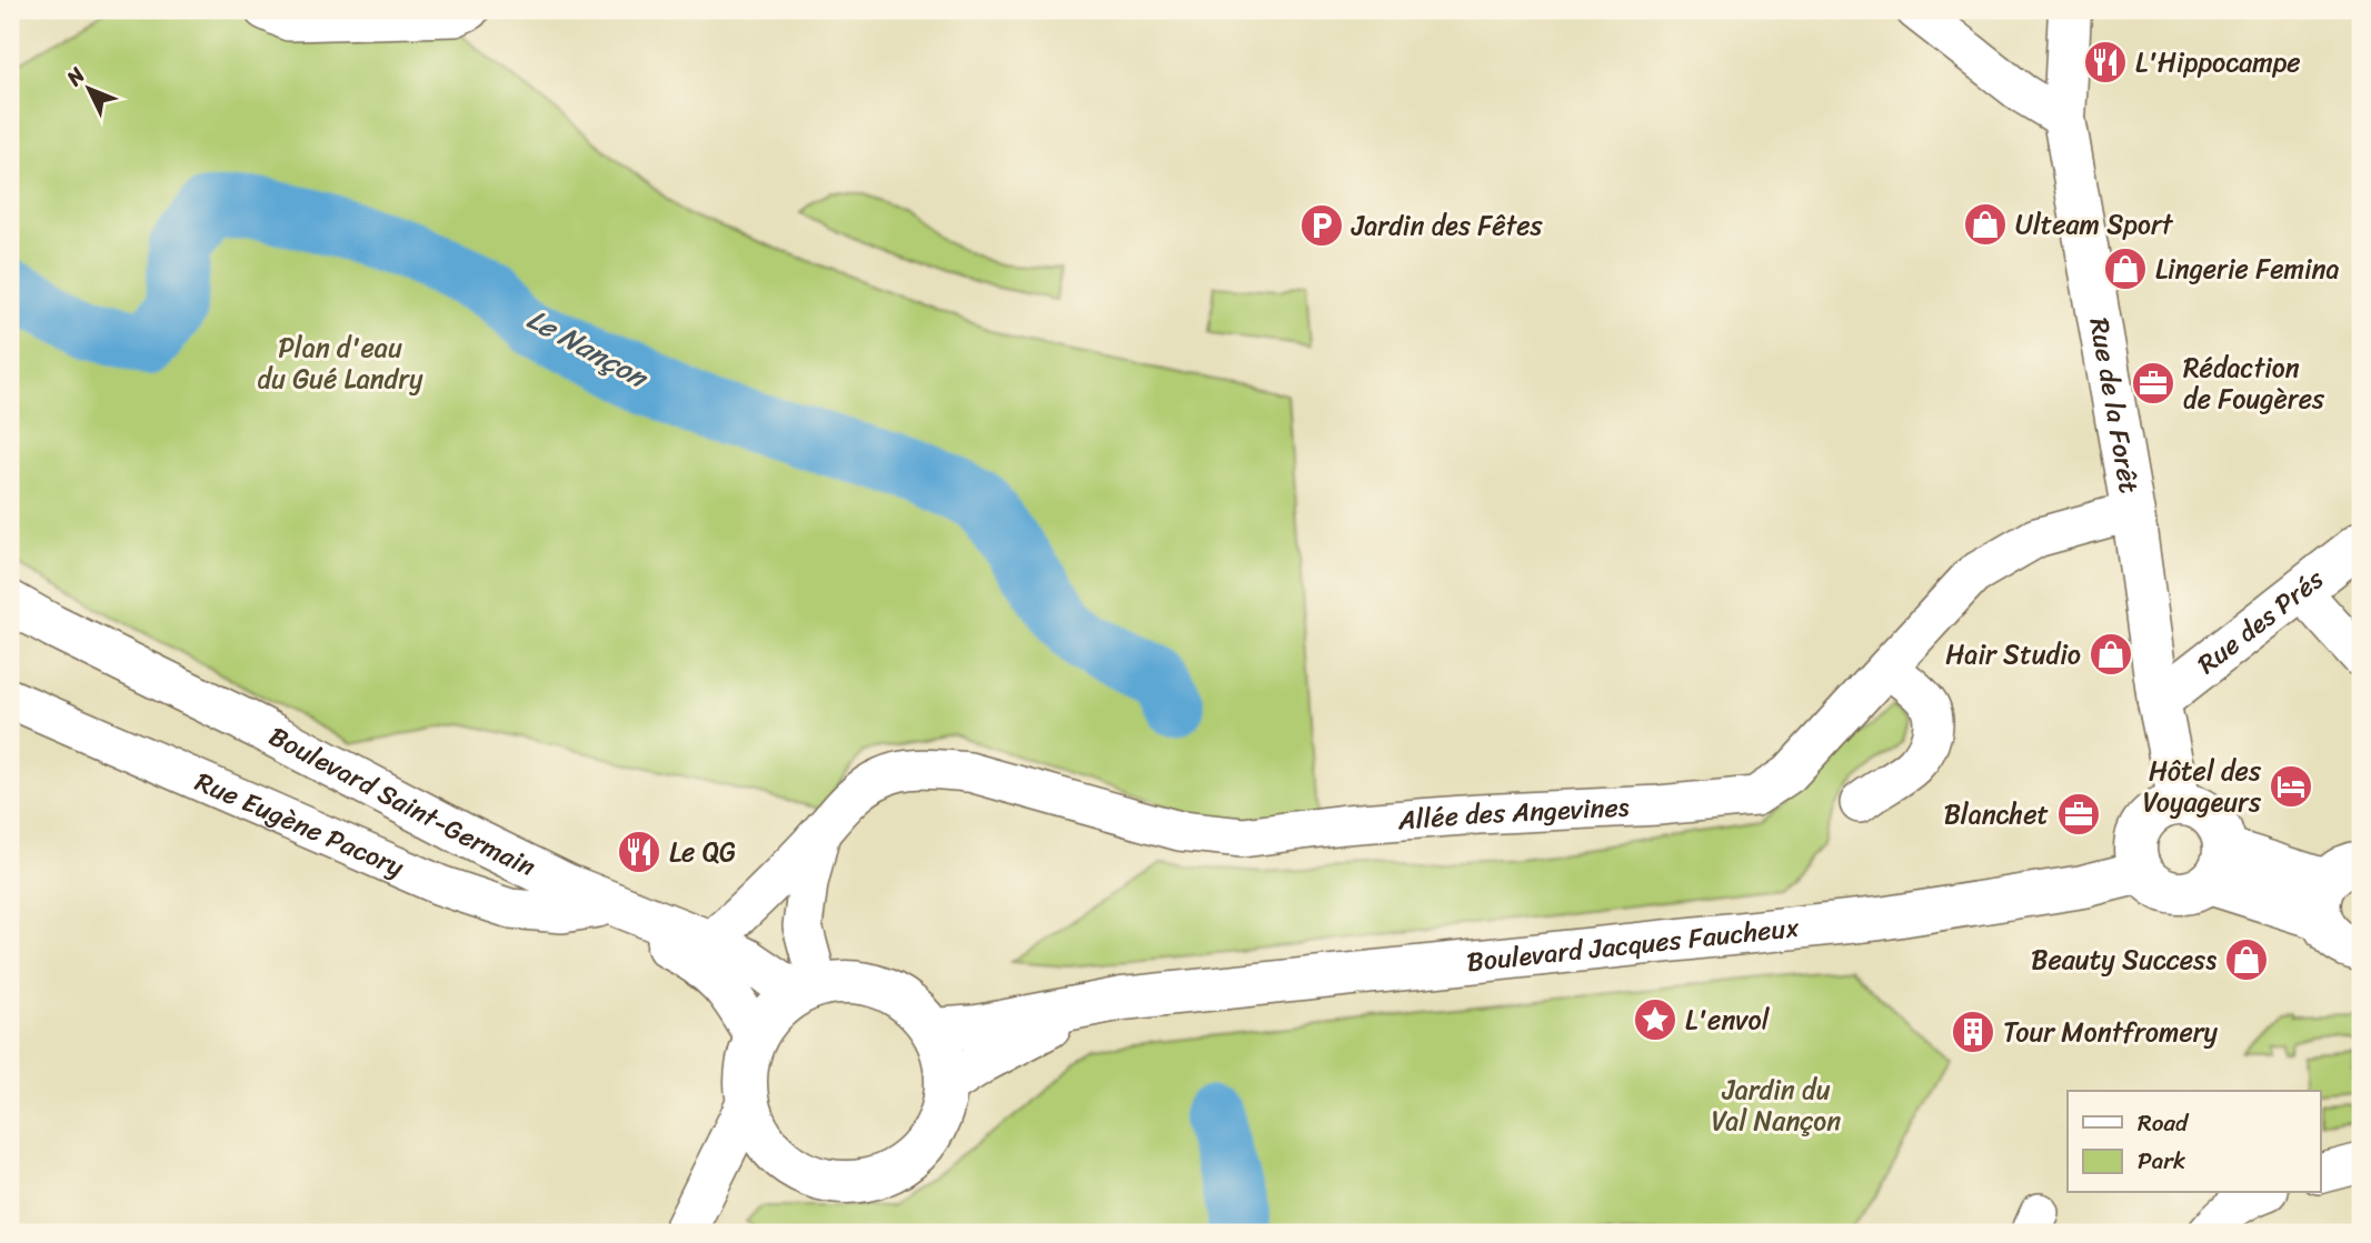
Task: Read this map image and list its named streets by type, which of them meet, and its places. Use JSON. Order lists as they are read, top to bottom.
{
  "streets": {
    "main road": [
      "Rue de la Forêt",
      "Rue des Prés",
      "Boulevard Saint-Germain",
      "Boulevard Jacques Faucheux"
    ],
    "street": ["Allée des Angevines", "Rue Eugène Pacory"]
  },
  "crossings": [
    ["Rue de la Forêt", "Rue des Prés"],
    ["Rue de la Forêt", "Allée des Angevines"],
    ["Rue de la Forêt", "Boulevard Jacques Faucheux"],
    ["Boulevard Saint-Germain", "Allée des Angevines"],
    ["Boulevard Saint-Germain", "Rue Eugène Pacory"],
    ["Boulevard Saint-Germain", "Boulevard Jacques Faucheux"],
    ["Allée des Angevines", "Boulevard Jacques Faucheux"]
  ],
  "water": ["Le Nançon"],
  "parks": ["Plan d'eau du Gué Landry", "Jardin du Val Nançon"],
  "places": {
    "restaurant": ["L'Hippocampe", "Le QG"],
    "shop": [
      "Ulteam Sport",
      "Lingerie Femina",
      "Hair Studio",
      "Beauty Success"
    ],
    "parking": ["Jardin des Fêtes"],
    "office": ["Rédaction de Fougères", "Blanchet"],
    "hotel": ["Hôtel des Voyageurs"],
    "place": ["L'envol"],
    "building": ["Tour Montfromery"]
  },
  "legend": ["Road", "Park"],
  "north": "top left"
}
